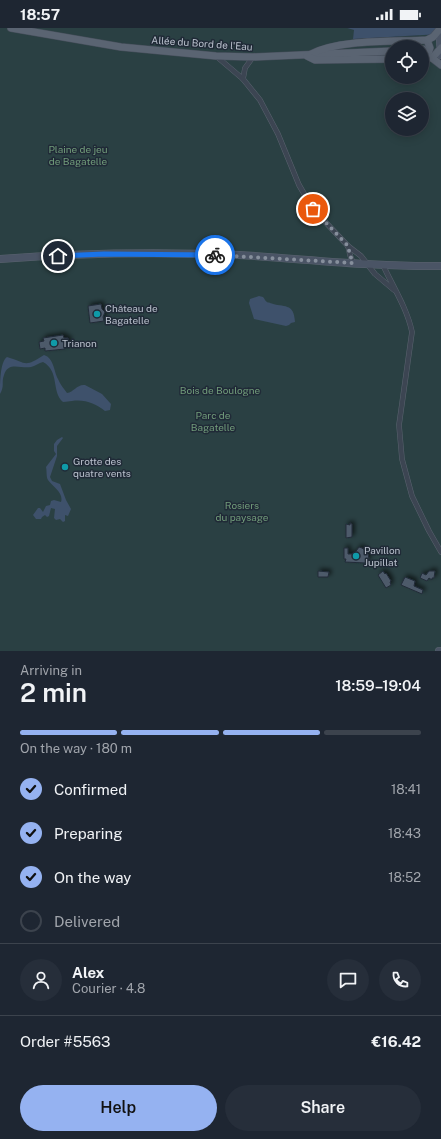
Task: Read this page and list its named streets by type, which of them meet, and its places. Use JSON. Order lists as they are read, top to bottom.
{
  "streets": {
    "main road": ["Allée du Bord de l'Eau"]
  },
  "parks": [
    "Plaine de jeu de Bagatelle",
    "Bois de Boulogne",
    "Parc de Bagatelle",
    "Rosiers du paysage"
  ],
  "places": [
    "Château de Bagatelle",
    "Trianon",
    "Grotte des quatre vents",
    "Pavillon Jupillat"
  ],
  "page": {
    "status": "18:57",
    "heading": ["2 min", "Arriving in", "18:59–19:04"],
    "panel": [
      "Alex",
      "Courier · 4.8",
      "Order #5563",
      "€16.42"
    ],
    "bar": "On the way · 180 m",
    "list": [
      ["Confirmed", "18:41"],
      ["Preparing", "18:43"],
      ["On the way", "18:52"],
      "Delivered"
    ],
    "buttons": ["Help", "Share"]
  }
}
